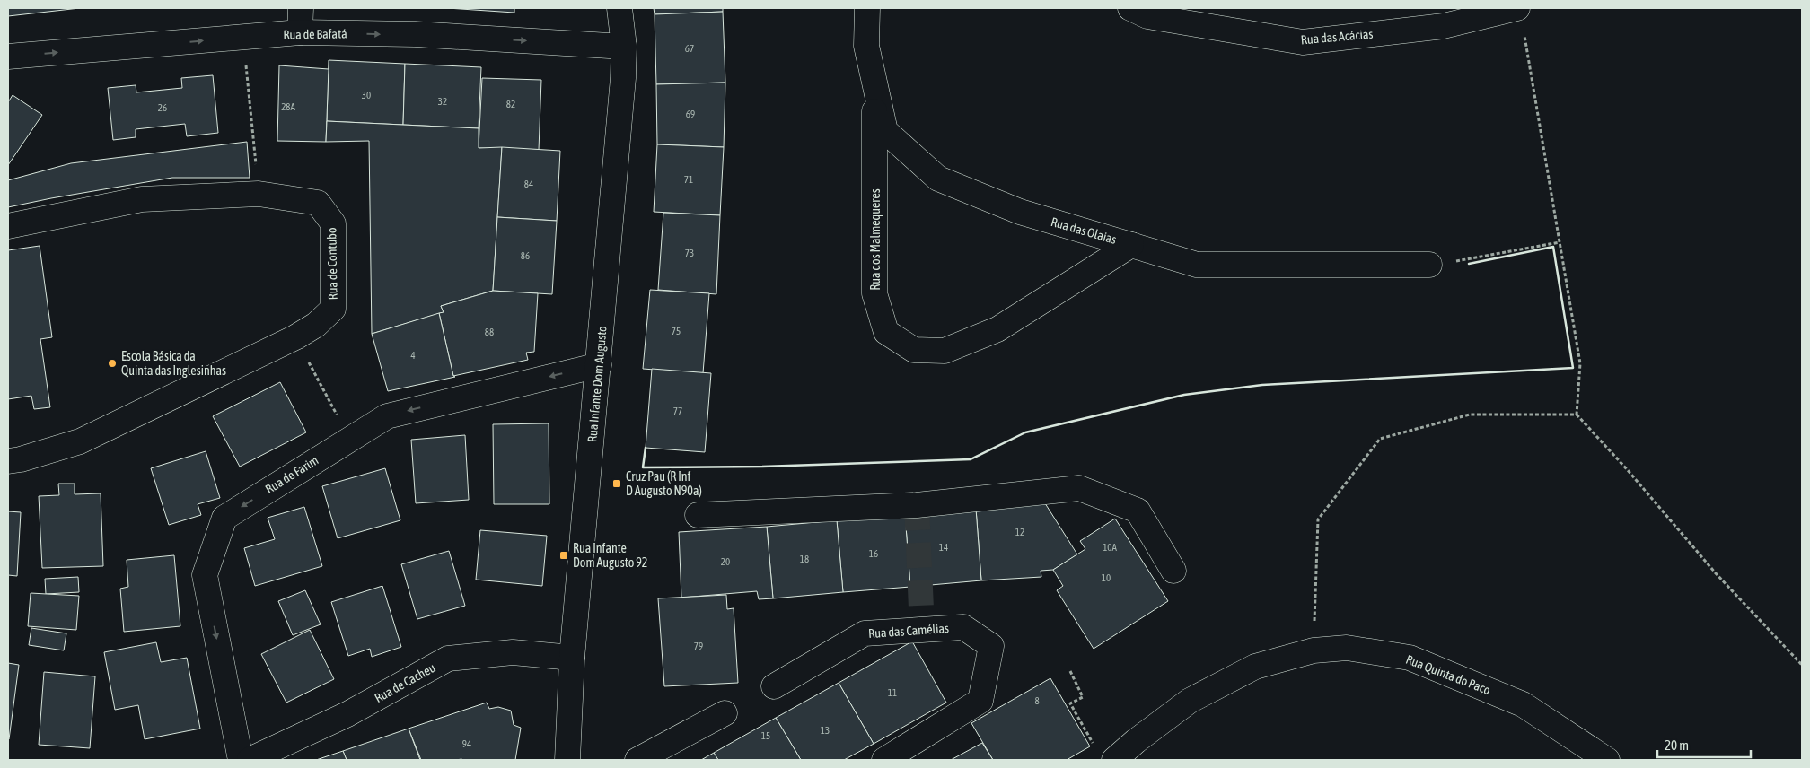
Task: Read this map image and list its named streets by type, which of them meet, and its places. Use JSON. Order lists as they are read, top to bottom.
{
  "streets": {
    "street": [
      "Rua de Bafatá",
      "Rua das Acácias",
      "Rua das Olaias",
      "Rua dos Malmequeres",
      "Rua de Contubo",
      "Rua Infante Dom Augusto",
      "Rua de Farim",
      "Rua das Camélias",
      "Rua Quinta do Paço",
      "Rua de Cacheu"
    ]
  },
  "crossings": [
    ["Rua de Bafatá", "Rua Infante Dom Augusto"],
    ["Rua das Olaias", "Rua dos Malmequeres"],
    ["Rua Infante Dom Augusto", "Rua de Farim"],
    ["Rua Infante Dom Augusto", "Rua de Cacheu"]
  ],
  "one_way": ["Rua de Bafatá", "Rua de Farim"],
  "places": {
    "other": ["Escola Básica da Quinta das Inglesinhas"],
    "transit": ["Cruz Pau (R Inf D Augusto N90a)", "Rua Infante Dom Augusto 92"]
  },
  "house_numbers": [
    "67",
    "30",
    "32",
    "82",
    "28A",
    "26",
    "69",
    "71",
    "84",
    "73",
    "86",
    "75",
    "88",
    "4",
    "77",
    "12",
    "14",
    "10A",
    "16",
    "18",
    "20",
    "10",
    "79",
    "11",
    "8",
    "13",
    "15",
    "94"
  ],
  "scale_bar": "20 m"
}
